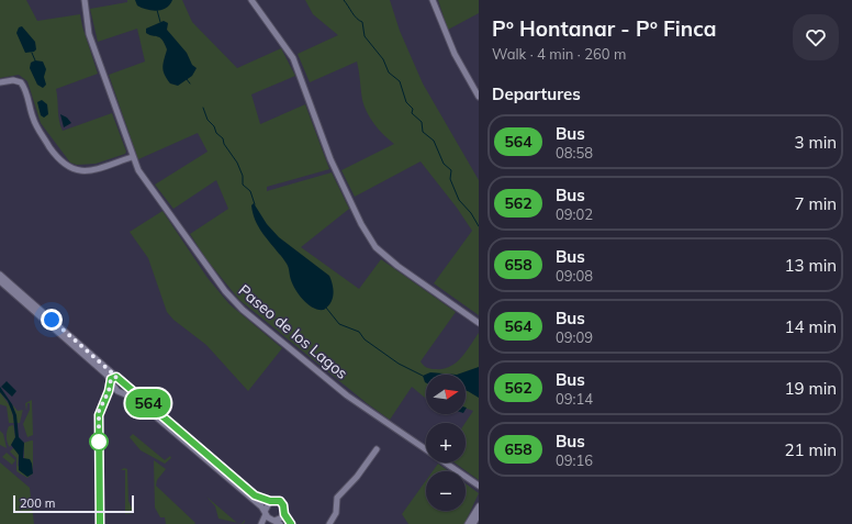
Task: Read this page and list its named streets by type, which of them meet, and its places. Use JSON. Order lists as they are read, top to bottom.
{
  "streets": {
    "street": ["Paseo de los Lagos"]
  },
  "lines": ["bus line 564"],
  "scale_bar": "200 m",
  "north": "right",
  "page": {
    "on_map": "564",
    "heading": [
      ["Pº Hontanar - Pº Finca", "Walk · 4 min · 260 m"],
      "Departures"
    ],
    "list": [
      {
        "mark": "564",
        "name": "Bus",
        "note": "08:58",
        "value": "3 min"
      },
      {
        "mark": "562",
        "name": "Bus",
        "note": "09:02",
        "value": "7 min"
      },
      {
        "mark": "658",
        "name": "Bus",
        "note": "09:08",
        "value": "13 min"
      },
      {
        "mark": "564",
        "name": "Bus",
        "note": "09:09",
        "value": "14 min"
      },
      {
        "mark": "562",
        "name": "Bus",
        "note": "09:14",
        "value": "19 min"
      },
      {
        "mark": "658",
        "name": "Bus",
        "note": "09:16",
        "value": "21 min"
      }
    ],
    "map_buttons": ["+", "−"],
    "scale": "200 m"
  }
}
